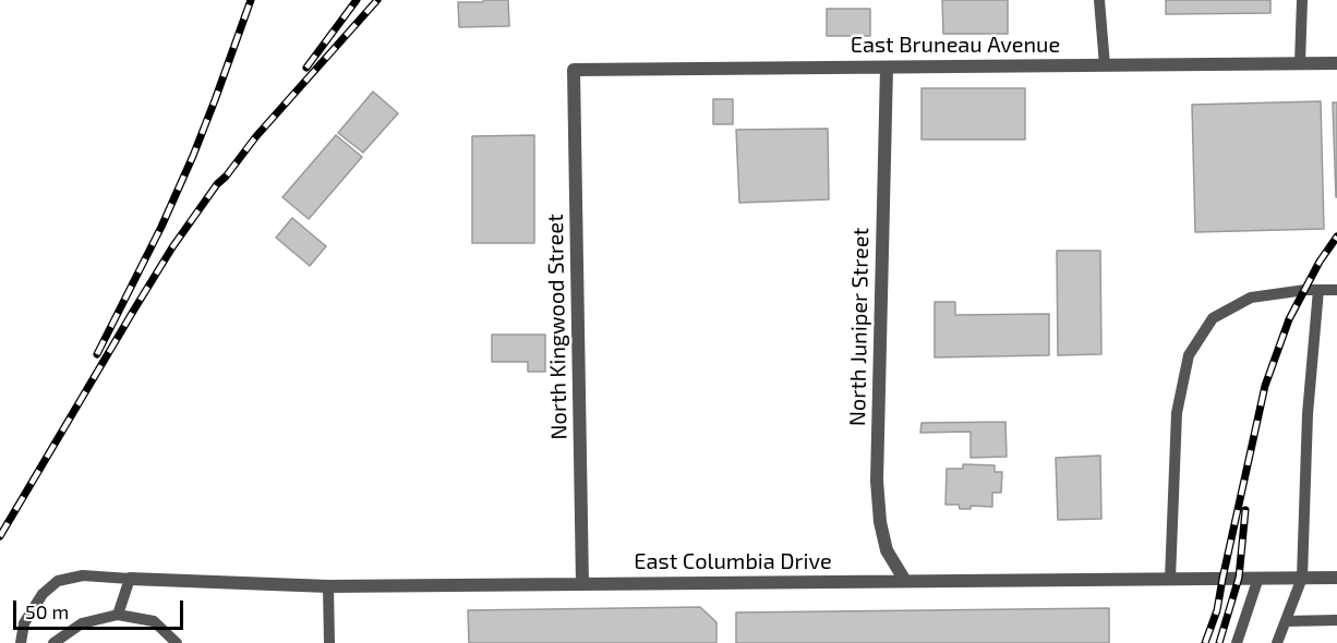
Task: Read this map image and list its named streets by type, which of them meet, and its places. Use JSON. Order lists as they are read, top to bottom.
{
  "streets": {
    "street": [
      "East Bruneau Avenue",
      "North Kingwood Street",
      "North Juniper Street",
      "East Columbia Drive"
    ]
  },
  "crossings": [
    ["East Bruneau Avenue", "North Kingwood Street"],
    ["East Bruneau Avenue", "North Juniper Street"],
    ["North Kingwood Street", "East Columbia Drive"],
    ["North Juniper Street", "East Columbia Drive"]
  ],
  "scale_bar": "50 m"
}
